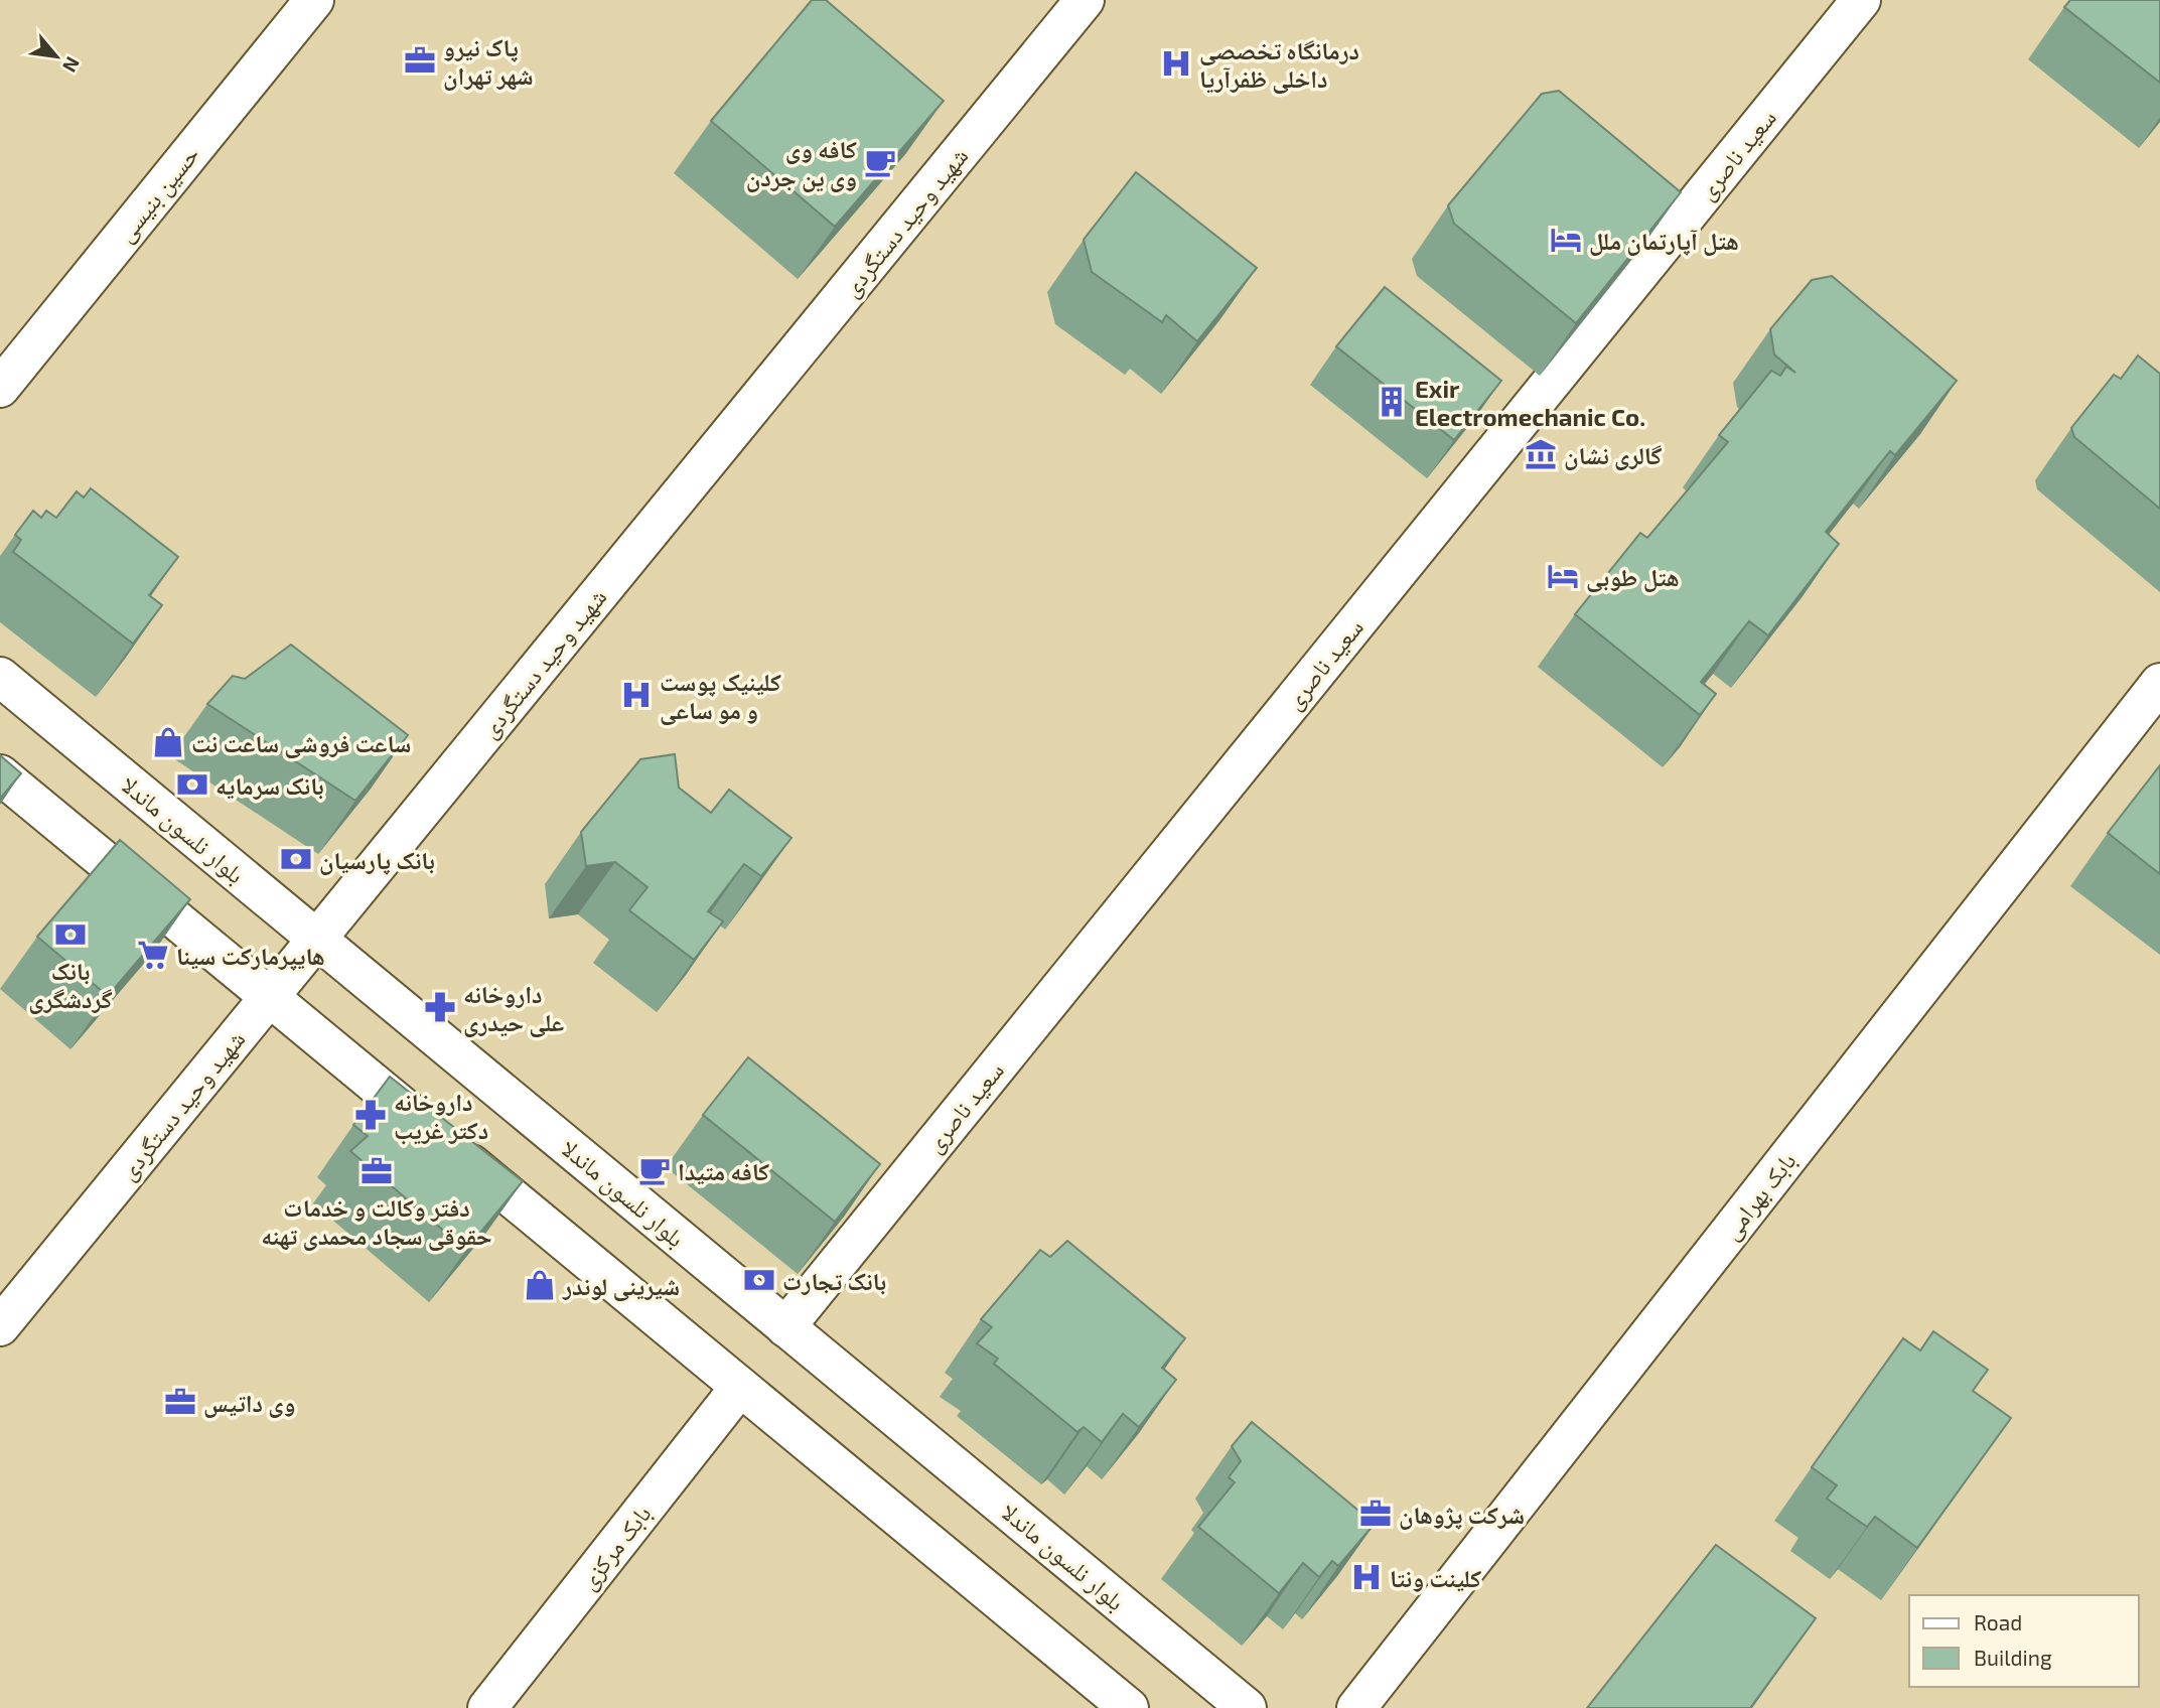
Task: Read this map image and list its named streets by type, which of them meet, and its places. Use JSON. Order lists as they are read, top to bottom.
{
  "streets": {
    "main road": [
      "سعید ناصری",
      "حسین بنیسی",
      "شهید وحید دستگردی",
      "بلوار نلسون ماندلا",
      "بابک بهرامی",
      "بابک مرکزی"
    ]
  },
  "crossings": [
    ["سعید ناصری", "بلوار نلسون ماندلا"],
    ["شهید وحید دستگردی", "بلوار نلسون ماندلا"]
  ],
  "places": {
    "office": [
      "پاک نیرو شهر‌ تهران",
      "دفتر وکالت و خدمات حقوقی سجاد محمدی تهنه",
      "وی داتیس",
      "شرکت پژوهان"
    ],
    "hospital": ["درمانگاه تخصصی داخلی ظفرآریا", "کلینیک پوست و مو ساعی", "کلینت ونتا"],
    "cafe": ["کافه وی وی ین جردن", "کافه متیدا"],
    "hotel": ["هتل آپارتمان ملل", "هتل طوبی"],
    "building": ["Exir Electromechanic Co."],
    "museum": ["گالری نشان"],
    "shop": ["ساعت فروشی ساعت نت", "شیرینی لوندر"],
    "bank": [
      "بانک سرمایه",
      "بانک پارسیان",
      "بانک گردشگری",
      "بانک تجارت"
    ],
    "supermarket": ["هایپرمارکت سینا"],
    "pharmacy": ["داروخانه علی حیدری", "داروخانه دکتر غریب"]
  },
  "legend": ["Road", "Building"],
  "north": "bottom right"
}
